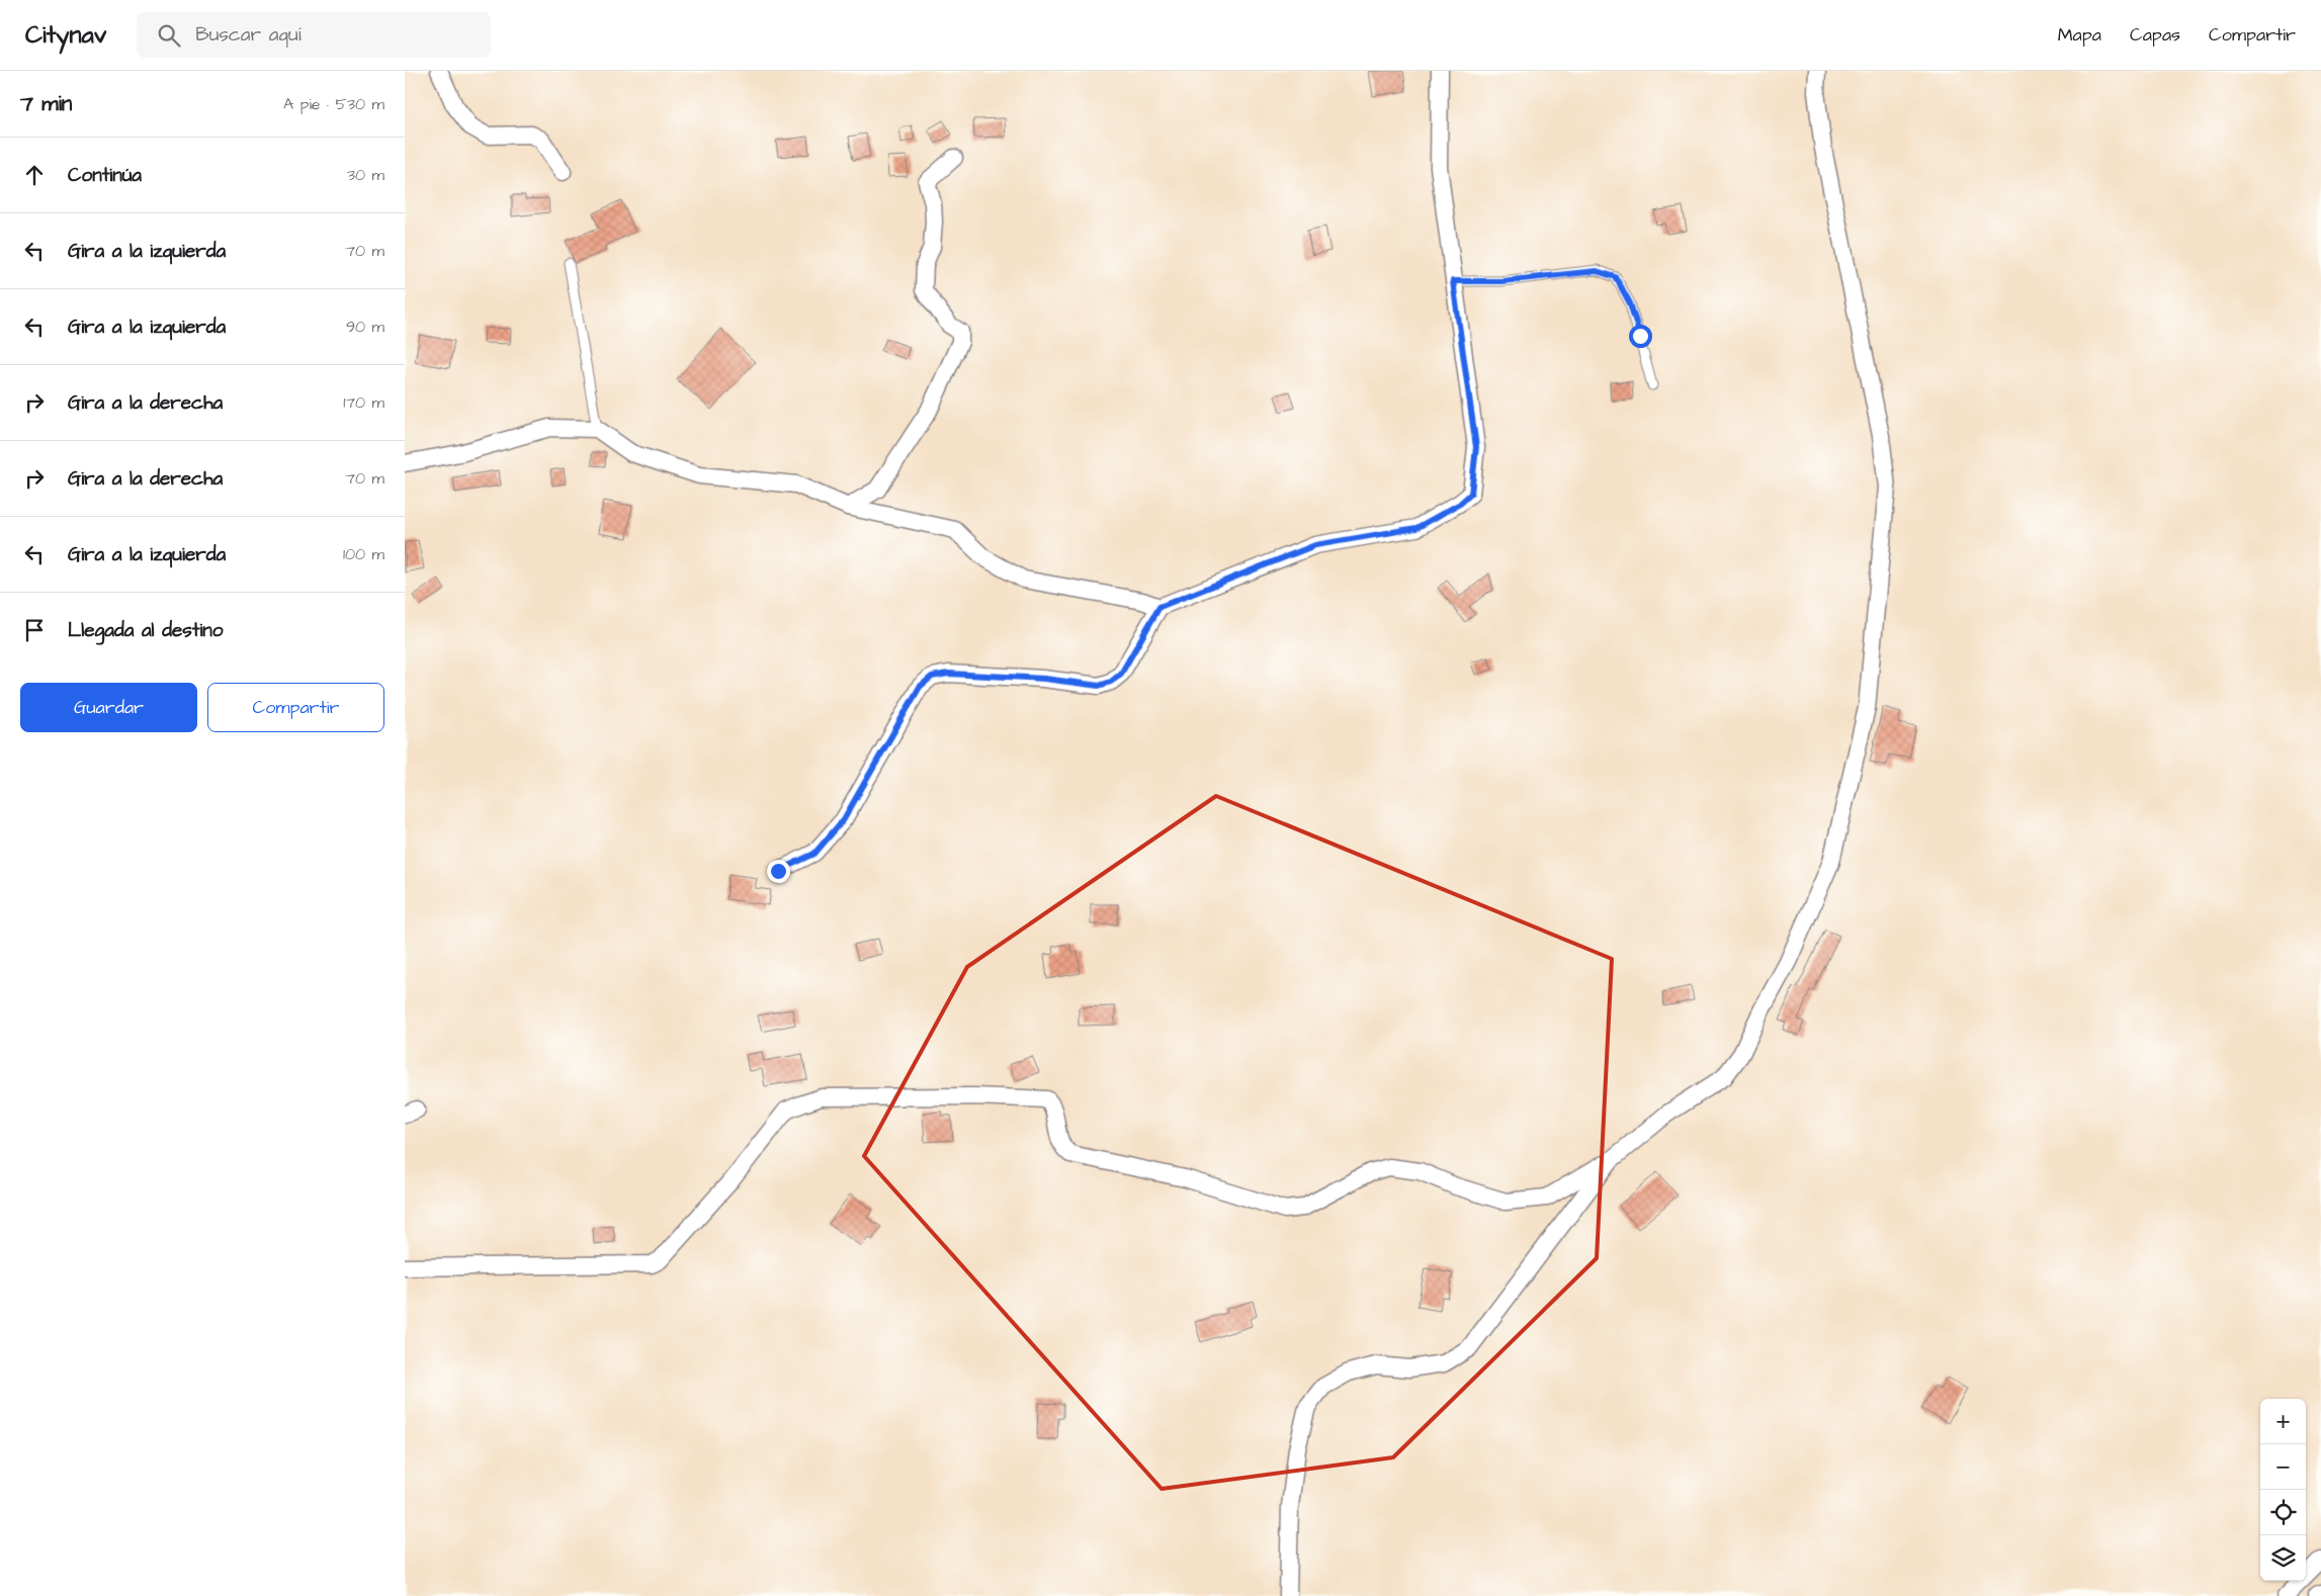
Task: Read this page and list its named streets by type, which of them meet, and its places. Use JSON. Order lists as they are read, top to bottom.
{
  "page": {
    "header": "Citynav",
    "search": "Buscar aquí",
    "nav": ["Mapa", "Capas", "Compartir"],
    "heading": ["7 min", "A pie · 530 m"],
    "list": [
      ["Continúa", "30 m"],
      ["Gira a la izquierda", "70 m"],
      ["Gira a la izquierda", "90 m"],
      ["Gira a la derecha", "170 m"],
      ["Gira a la derecha", "70 m"],
      ["Gira a la izquierda", "100 m"],
      "Llegada al destino"
    ],
    "buttons": ["Guardar", "Compartir"],
    "map_buttons": ["+", "−"]
  }
}
